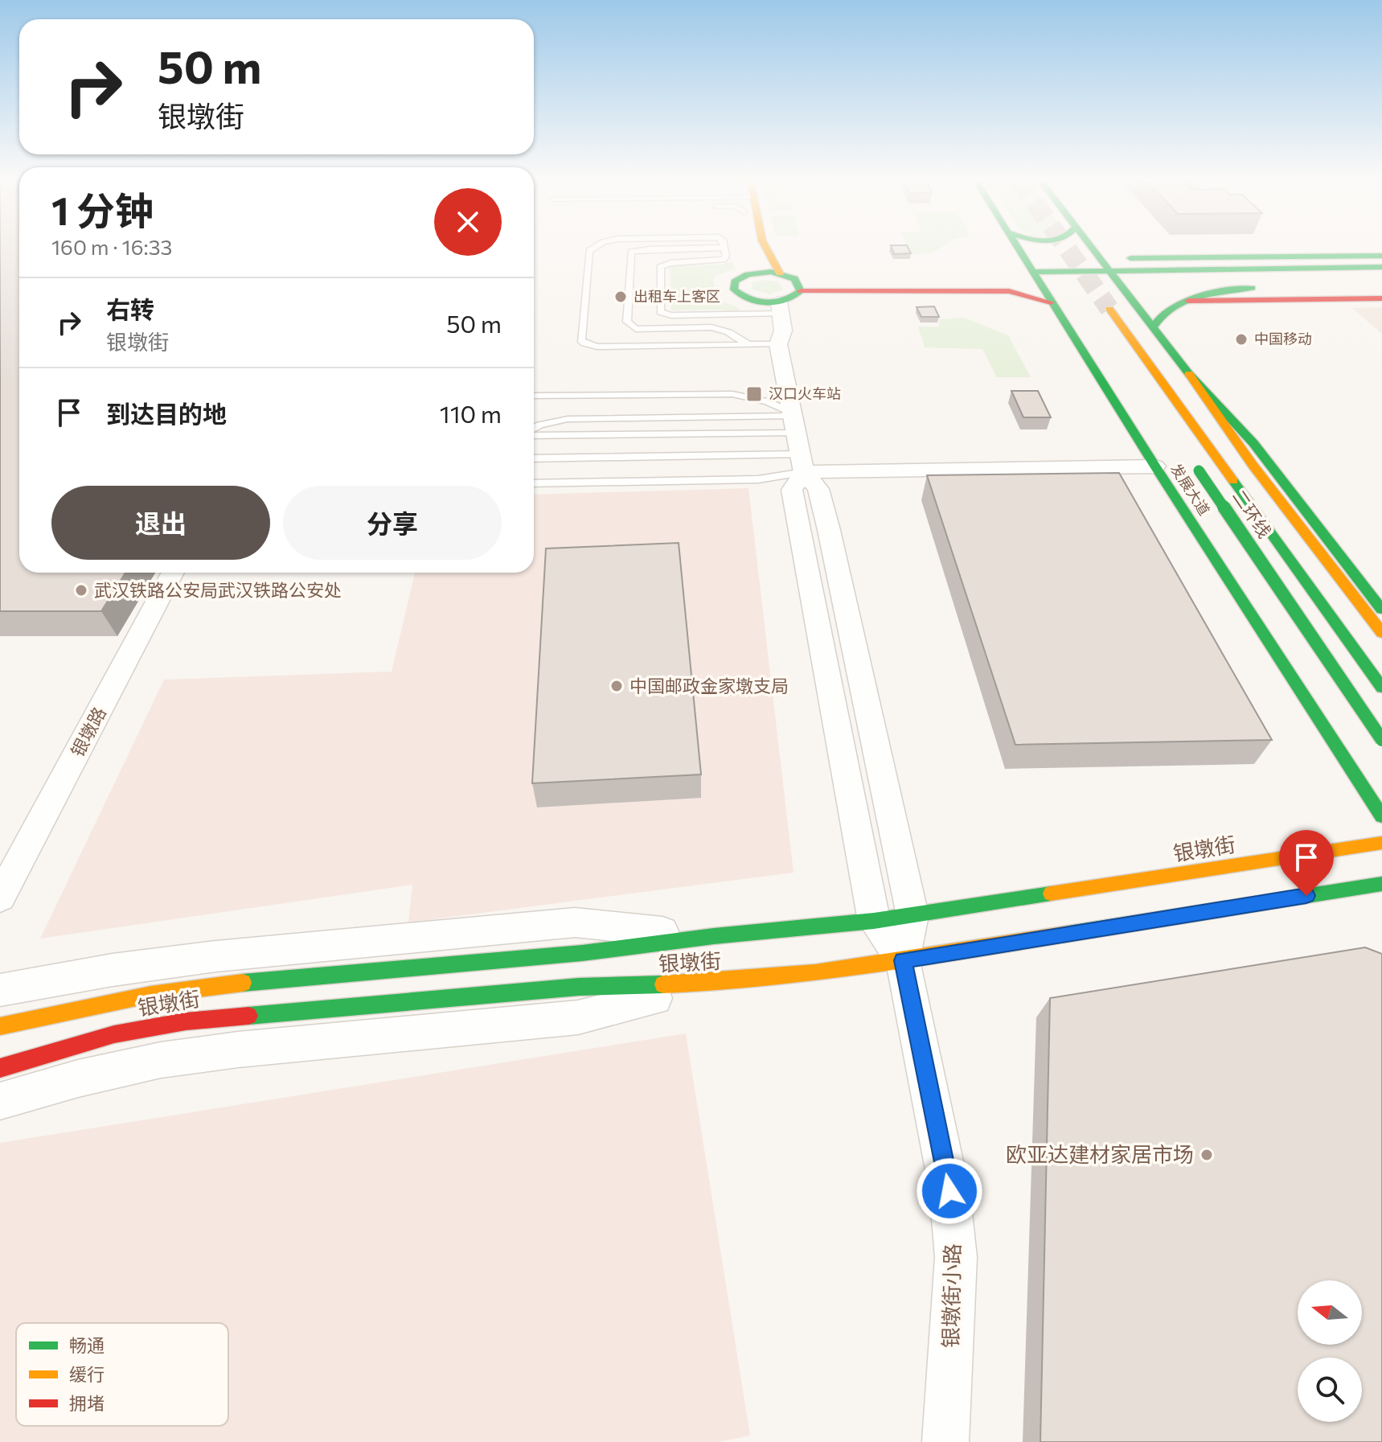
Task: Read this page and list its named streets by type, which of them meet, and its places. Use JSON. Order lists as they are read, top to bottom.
{
  "streets": {
    "main road": ["发展大道", "二环线", "银墩街"],
    "street": ["银墩路", "银墩街小路"]
  },
  "crossings": [
    ["银墩街", "银墩街小路"]
  ],
  "places": {
    "other": [
      "出租车上客区",
      "中国移动",
      "武汉铁路公安局武汉铁路公安处",
      "中国邮政金家墩支局",
      "欧亚达建材家居市场"
    ],
    "transit": ["汉口火车站"]
  },
  "legend": ["畅通", "缓行", "拥堵"],
  "north": "left",
  "page": {
    "turn": ["50 m", "银墩街"],
    "heading": ["1 分钟", "160 m · 16:33"],
    "list": [
      {
        "name": "右转",
        "note": "银墩街",
        "value": "50 m"
      },
      {
        "name": "到达目的地",
        "value": "110 m"
      }
    ],
    "buttons": ["退出", "分享"]
  }
}
